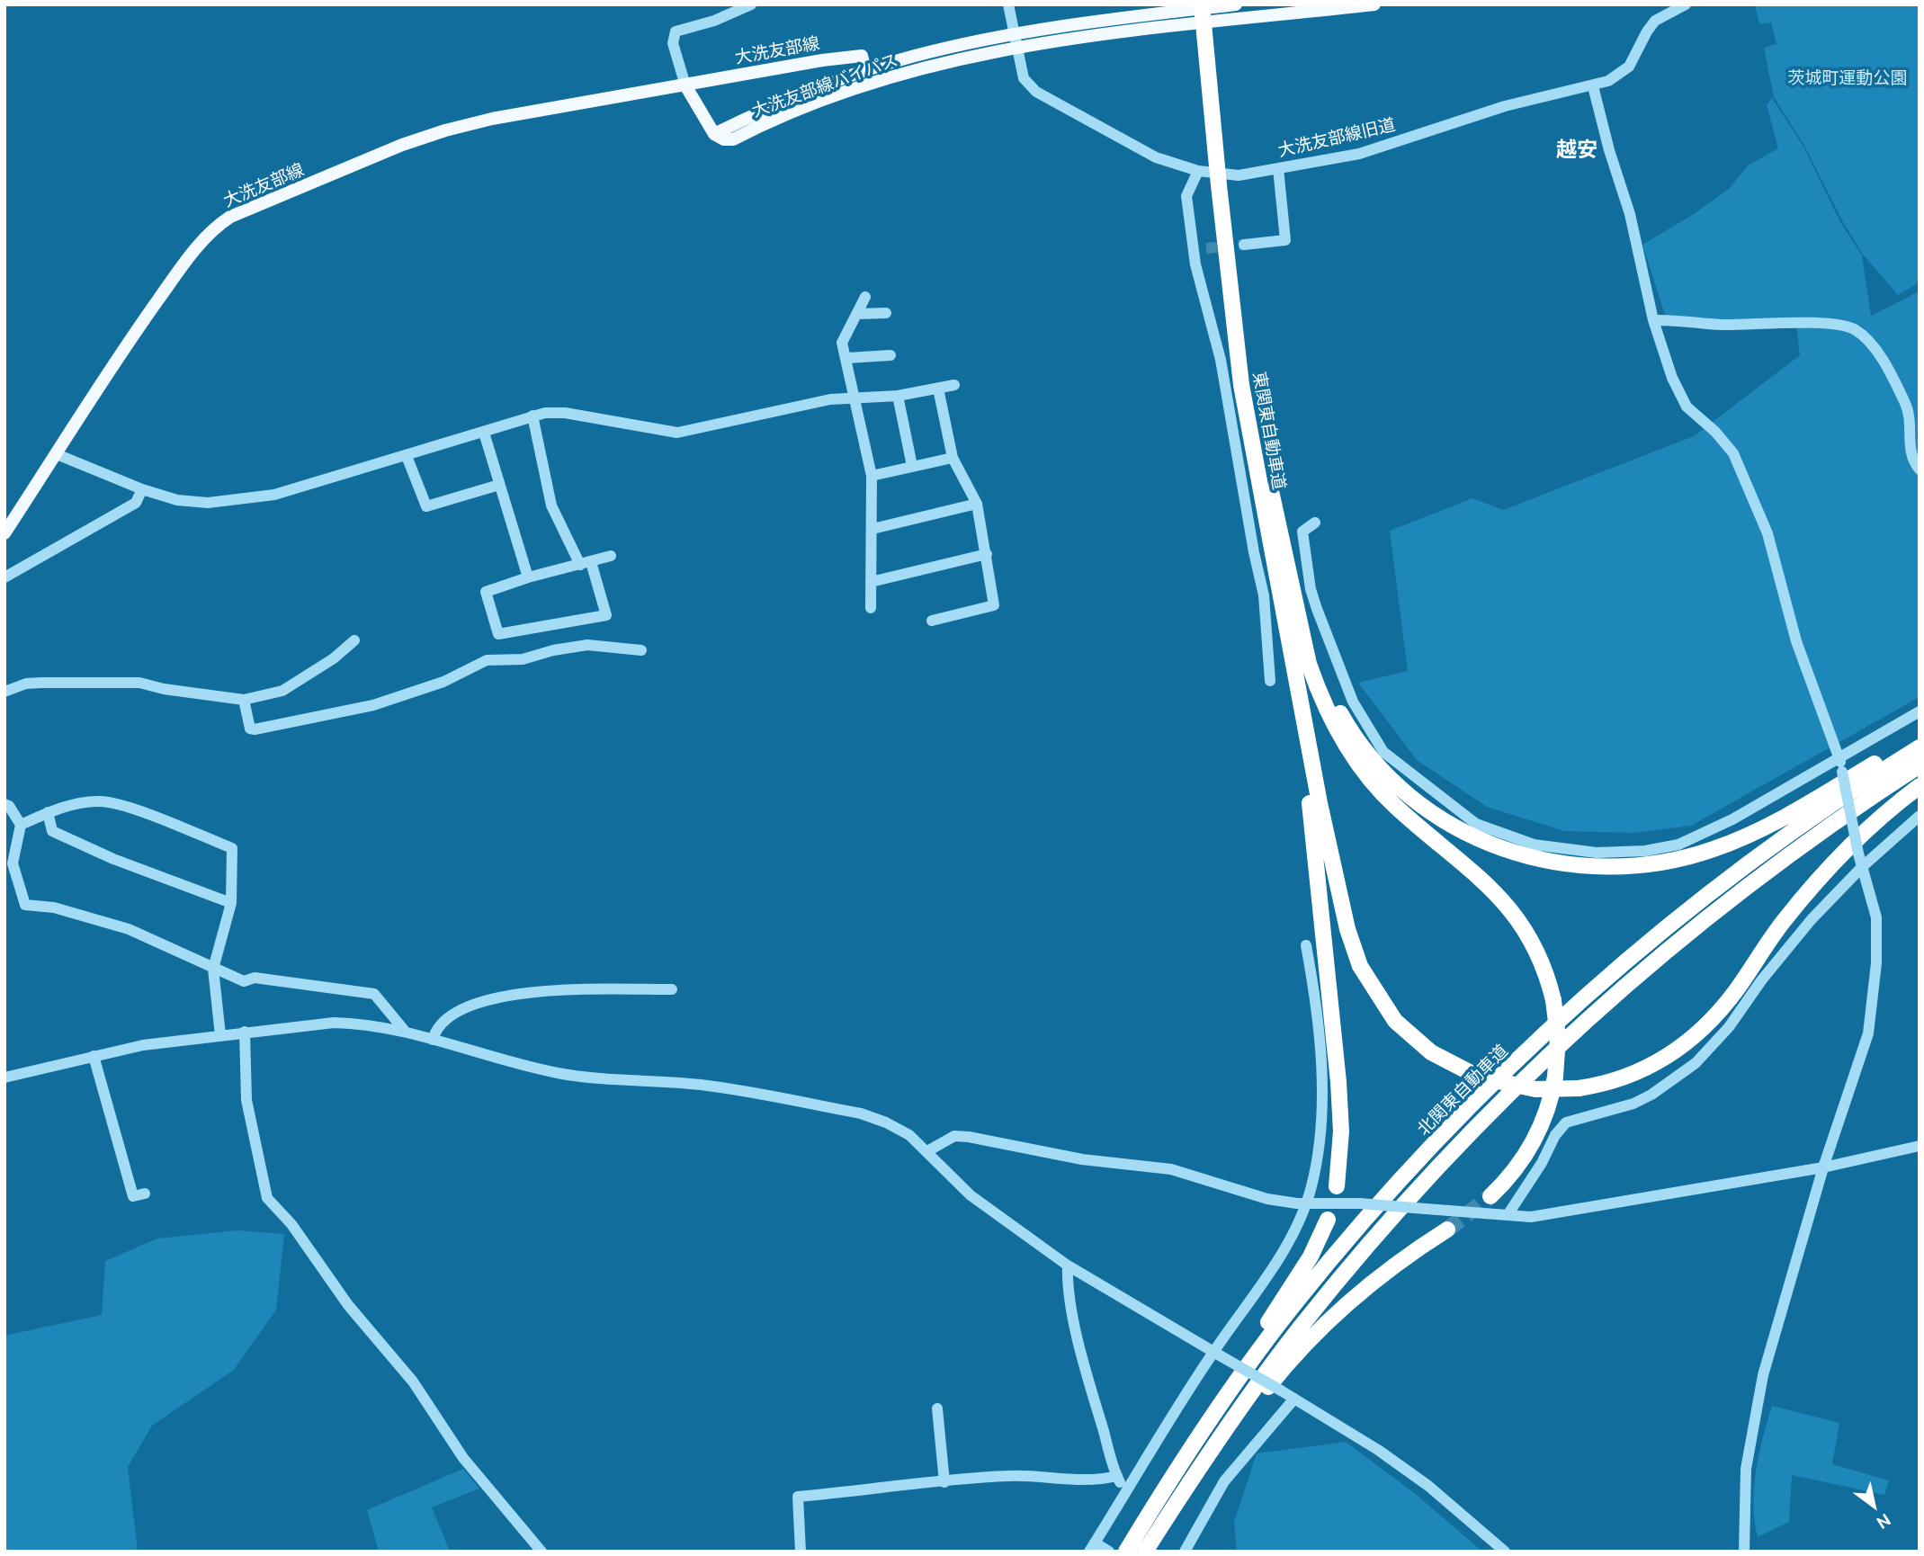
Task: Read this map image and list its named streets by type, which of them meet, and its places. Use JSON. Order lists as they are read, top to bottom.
{
  "streets": {
    "highway": ["東関東自動車道", "北関東自動車道"],
    "main road": ["大洗友部線", "大洗友部線バイパス"],
    "street": ["大洗友部線旧道"]
  },
  "crossings": [
    ["大洗友部線", "大洗友部線バイパス"],
    ["大洗友部線バイパス", "大洗友部線旧道"]
  ],
  "districts": ["越安"],
  "parks": ["茨城町運動公園"],
  "north": "bottom right"
}
